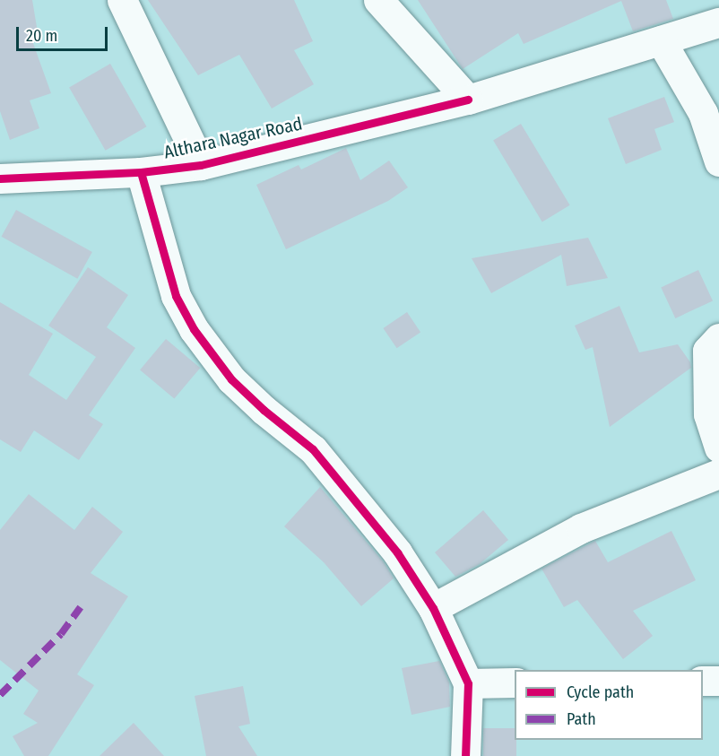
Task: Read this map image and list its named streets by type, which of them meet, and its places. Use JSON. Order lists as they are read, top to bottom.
{
  "streets": {
    "street": ["Althara Nagar Road"]
  },
  "legend": ["Cycle path", "Path"],
  "scale_bar": "20 m"
}
